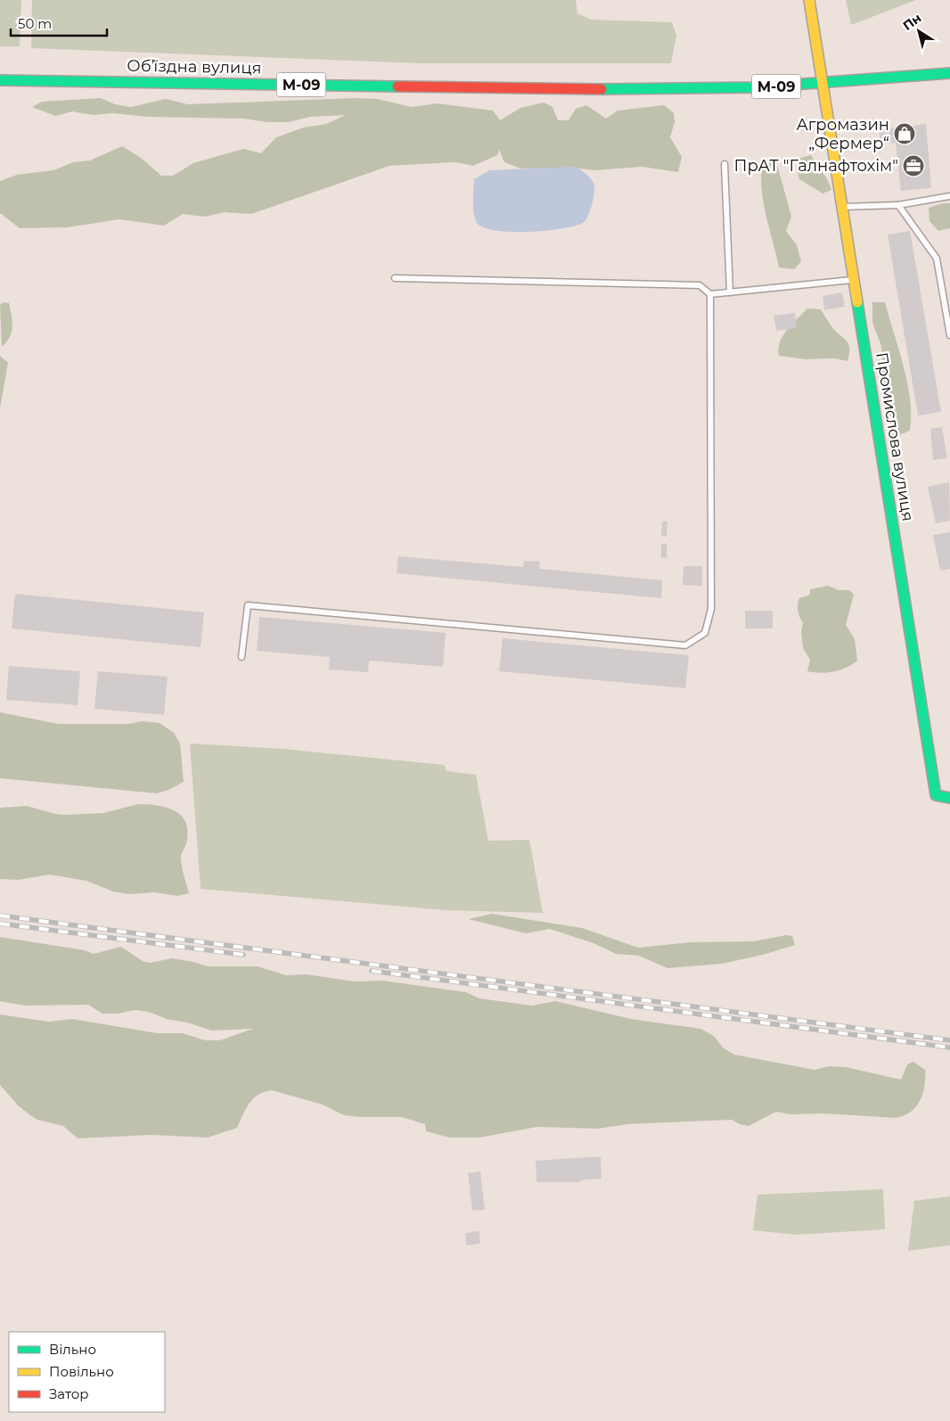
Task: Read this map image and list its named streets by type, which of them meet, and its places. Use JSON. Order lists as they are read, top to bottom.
{
  "streets": {
    "main road": ["Обʼїздна вулиця", "М-09", "Промислова вулиця"]
  },
  "crossings": [
    ["Обʼїздна вулиця", "М-09"],
    ["Обʼїздна вулиця", "Промислова вулиця"],
    ["М-09", "Промислова вулиця"]
  ],
  "places": {
    "shop": ["Агромазин „Фермер“"],
    "office": ["ПрАТ \"Галнафтохім\""]
  },
  "legend": ["Вільно", "Повільно", "Затор"],
  "scale_bar": "50 m",
  "north": "top left"
}
